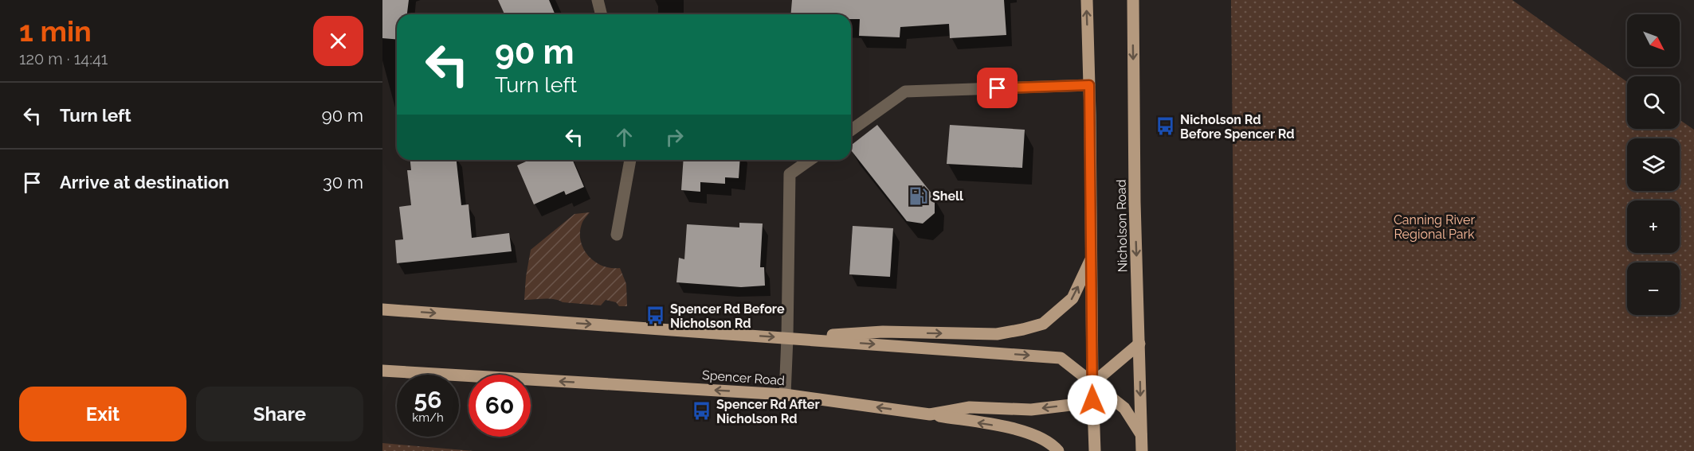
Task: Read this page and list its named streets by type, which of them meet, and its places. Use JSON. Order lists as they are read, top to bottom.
{
  "streets": {
    "main road": ["Nicholson Road", "Spencer Road"]
  },
  "crossings": [
    ["Nicholson Road", "Spencer Road"]
  ],
  "parks": ["Canning River Regional Park"],
  "places": {
    "bus stop": ["Nicholson Rd Before Spencer Rd", "Spencer Rd Before Nicholson Rd", "Spencer Rd After Nicholson Rd"],
    "fuel station": ["Shell"]
  },
  "north": "bottom right",
  "page": {
    "heading": ["1 min", "120 m · 14:41"],
    "map_buttons": ["+", "−"],
    "turn": ["90 m", "Turn left"],
    "list": [
      {
        "name": "Turn left",
        "value": "90 m"
      },
      {
        "name": "Arrive at destination",
        "value": "30 m"
      }
    ],
    "speed": "56 km/h",
    "limit": "60",
    "buttons": ["Exit", "Share"]
  }
}
